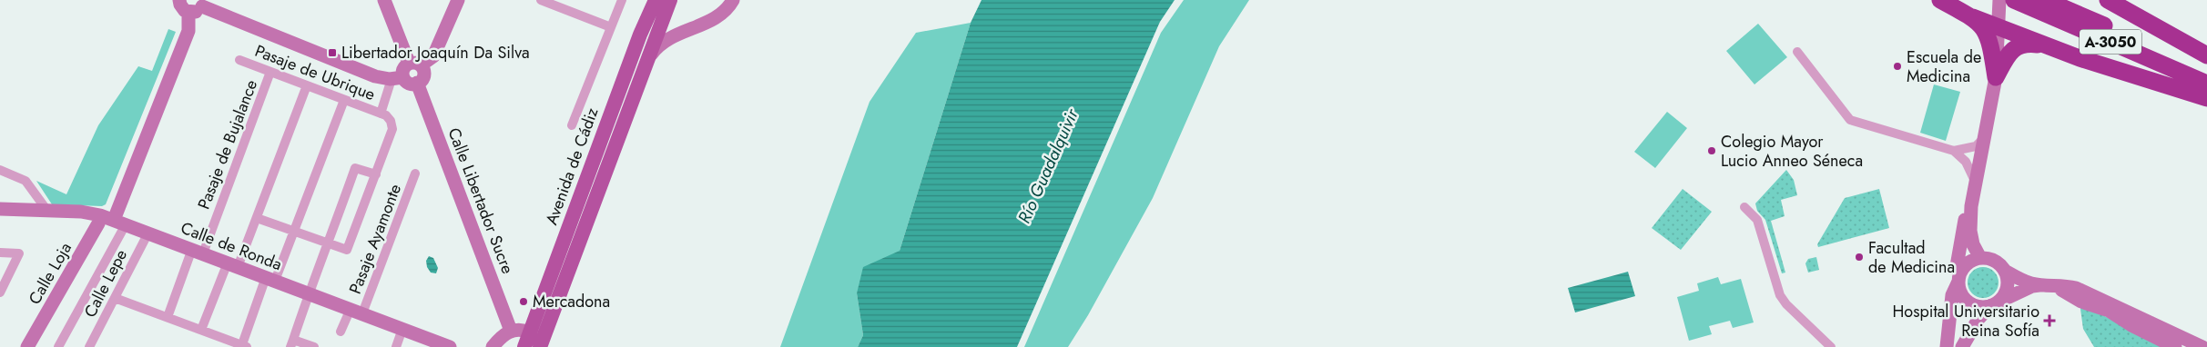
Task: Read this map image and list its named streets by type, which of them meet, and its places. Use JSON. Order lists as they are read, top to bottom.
{
  "streets": {
    "highway": ["A-3050"],
    "main road": [
      "Avenida de Cádiz",
      "Calle Libertador Sucre",
      "Calle de Ronda",
      "Calle Loja"
    ],
    "street": [
      "Pasaje de Ubrique",
      "Pasaje de Bujalance",
      "Pasaje Ayamonte",
      "Calle Lepe"
    ]
  },
  "crossings": [
    ["Pasaje de Ubrique", "Pasaje de Bujalance"],
    ["Pasaje de Bujalance", "Calle de Ronda"],
    ["Pasaje Ayamonte", "Calle de Ronda"],
    ["Calle de Ronda", "Calle Loja"],
    ["Calle de Ronda", "Calle Lepe"]
  ],
  "water": ["Río Guadalquivir"],
  "places": {
    "transit": ["Libertador Joaquín Da Silva"],
    "other": [
      "Escuela de Medicina",
      "Colegio Mayor Lucio Anneo Séneca",
      "Facultad de Medicina",
      "Mercadona"
    ],
    "health": ["Hospital Universitario Reina Sofía"]
  }
}
